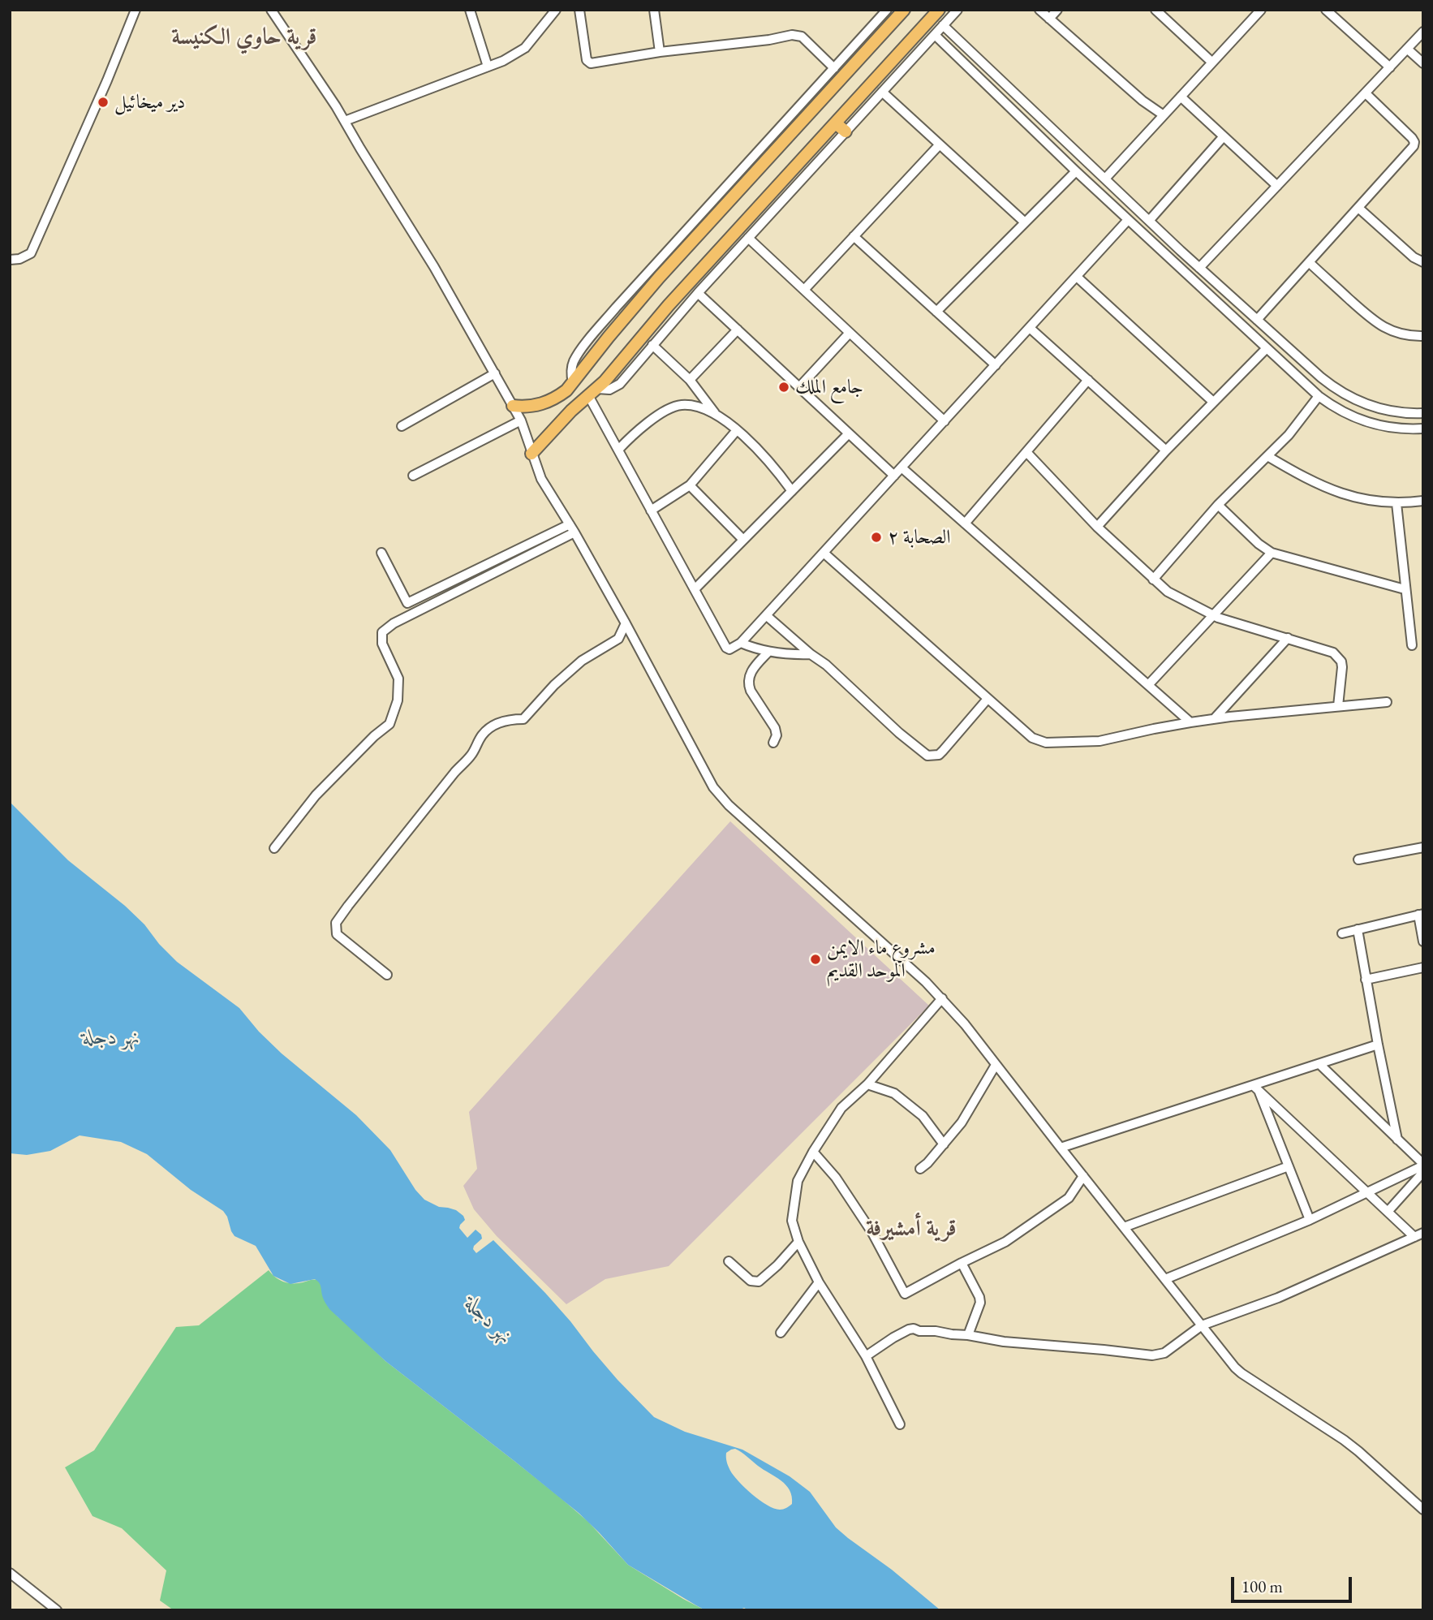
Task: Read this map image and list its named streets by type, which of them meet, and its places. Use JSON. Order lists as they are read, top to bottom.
{
  "districts": ["قرية حاوي الكنيسة", "قرية أمشيرفة"],
  "water": ["نهر دجلة"],
  "places": [
    "دير ميخائيل",
    "جامع الملك",
    "الصحابة ٢",
    "مشروع ماء الايمن الموحد القديم"
  ],
  "scale_bar": "100 m"
}
